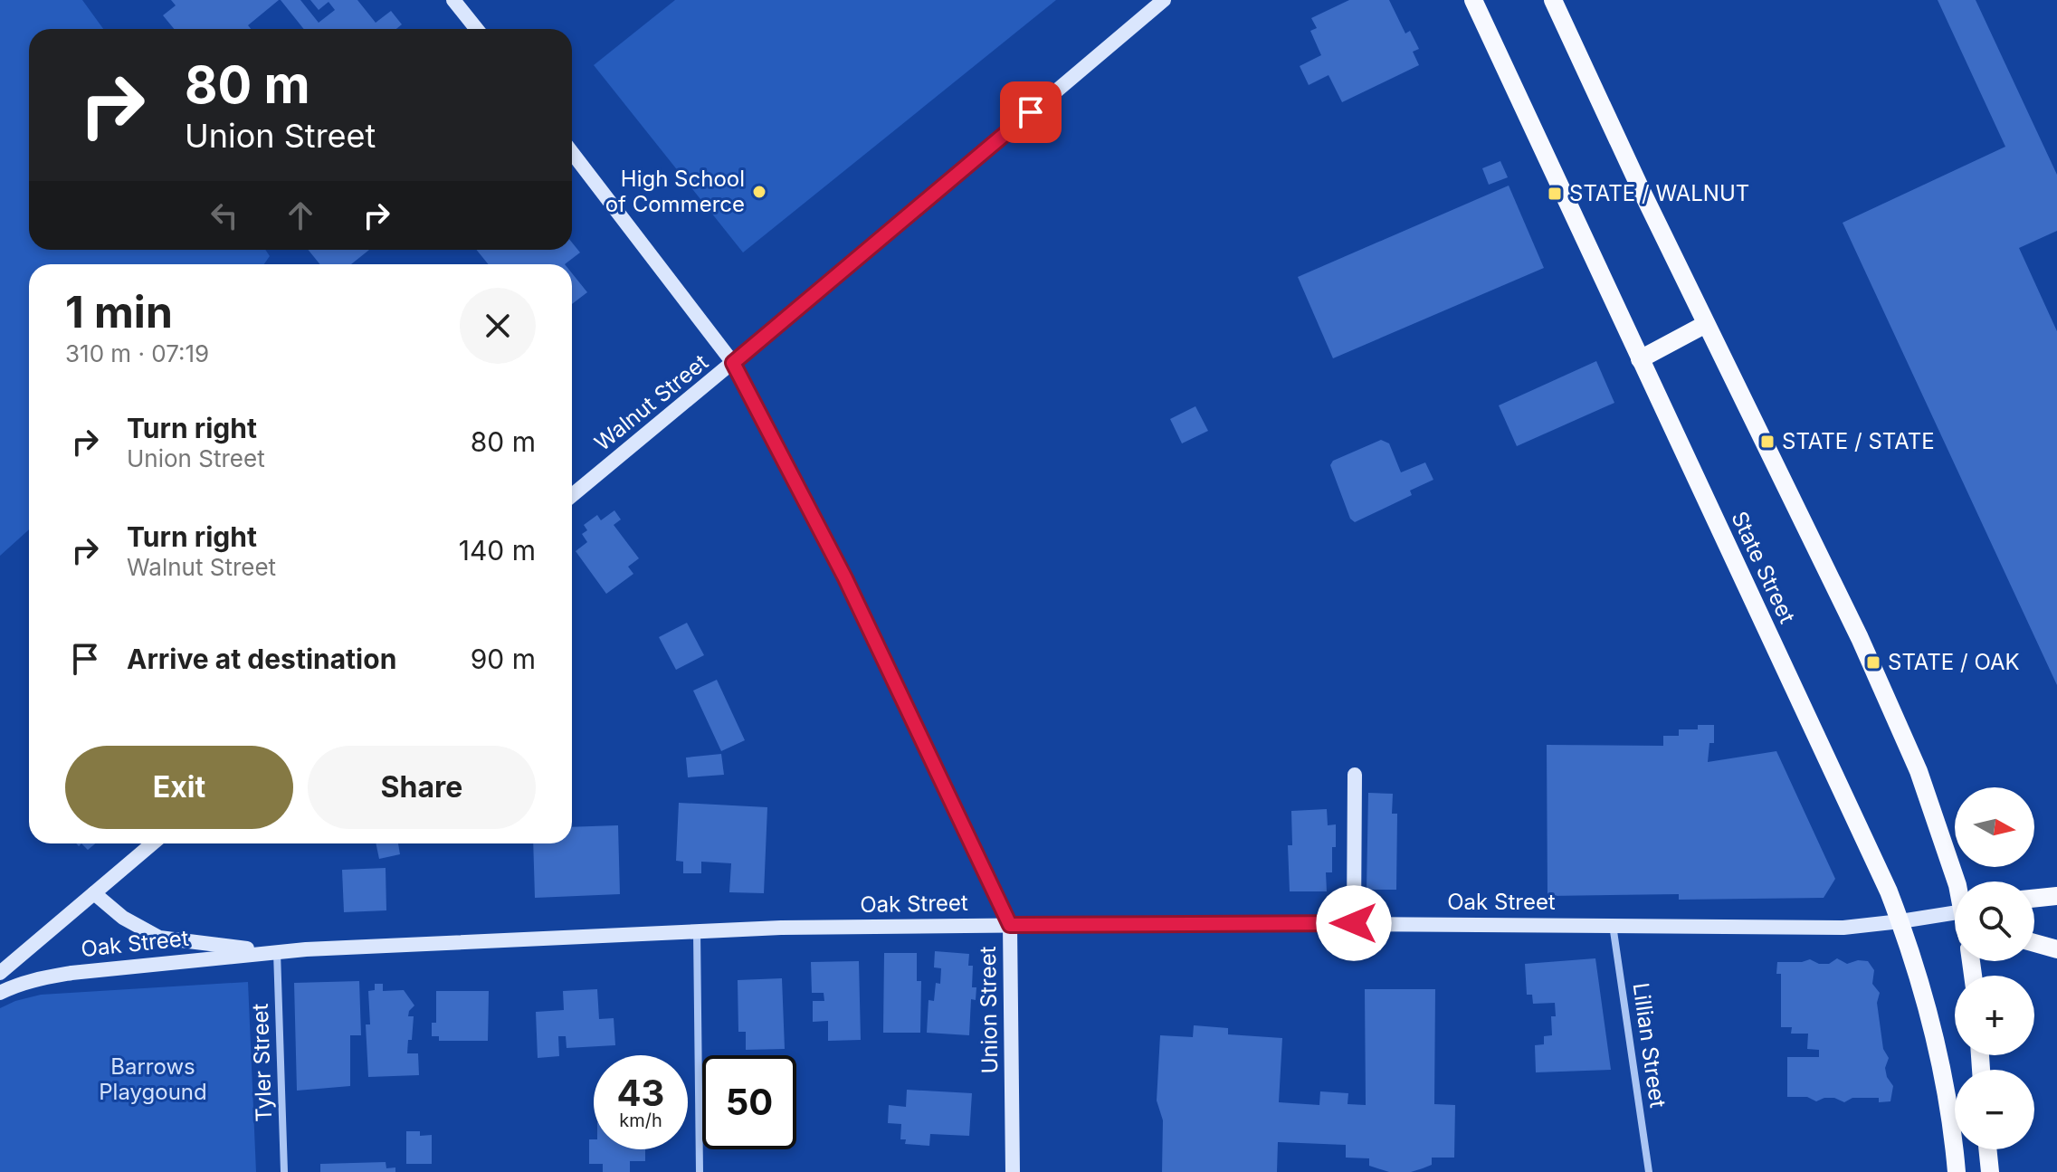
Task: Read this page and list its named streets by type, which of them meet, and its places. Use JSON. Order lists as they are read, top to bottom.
{
  "streets": {
    "main road": [
      "Walnut Street",
      "State Street",
      "Oak Street",
      "Union Street"
    ],
    "street": ["Lillian Street", "Tyler Street"]
  },
  "crossings": [
    ["Walnut Street", "Union Street"],
    ["State Street", "Oak Street"],
    ["Oak Street", "Union Street"],
    ["Oak Street", "Lillian Street"],
    ["Oak Street", "Tyler Street"]
  ],
  "parks": ["Barrows Playgound"],
  "places": {
    "other": ["High School of Commerce"],
    "transit": ["STATE / WALNUT", "STATE / STATE", "STATE / OAK"]
  },
  "north": "right",
  "page": {
    "turn": ["80 m", "Union Street"],
    "heading": ["1 min", "310 m · 07:19"],
    "list": [
      {
        "name": "Turn right",
        "note": "Union Street",
        "value": "80 m"
      },
      {
        "name": "Turn right",
        "note": "Walnut Street",
        "value": "140 m"
      },
      {
        "name": "Arrive at destination",
        "value": "90 m"
      }
    ],
    "buttons": ["Exit", "Share"],
    "map_buttons": ["+", "−"],
    "speed": "43 km/h",
    "limit": "50"
  }
}
